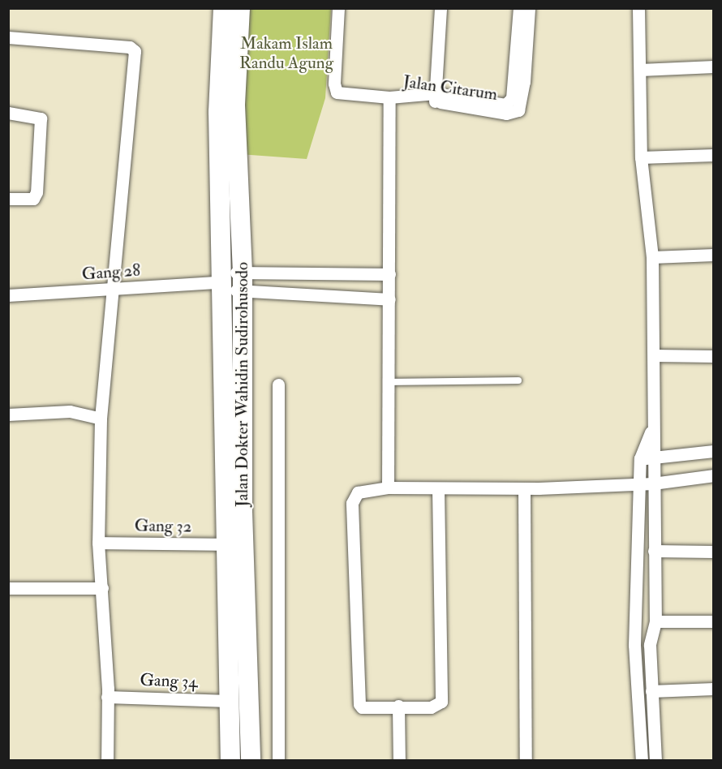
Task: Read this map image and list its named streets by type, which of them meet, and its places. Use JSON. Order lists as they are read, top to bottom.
{
  "streets": {
    "highway": ["Jalan Dokter Wahidin Sudirohusodo"],
    "street": [
      "Jalan Citarum",
      "Gang 28",
      "Gang 32",
      "Gang 34"
    ]
  },
  "crossings": [
    ["Gang 28", "Jalan Dokter Wahidin Sudirohusodo"],
    ["Jalan Dokter Wahidin Sudirohusodo", "Gang 32"],
    ["Jalan Dokter Wahidin Sudirohusodo", "Gang 34"]
  ],
  "parks": ["Makam Islam Randu Agung"]
}
